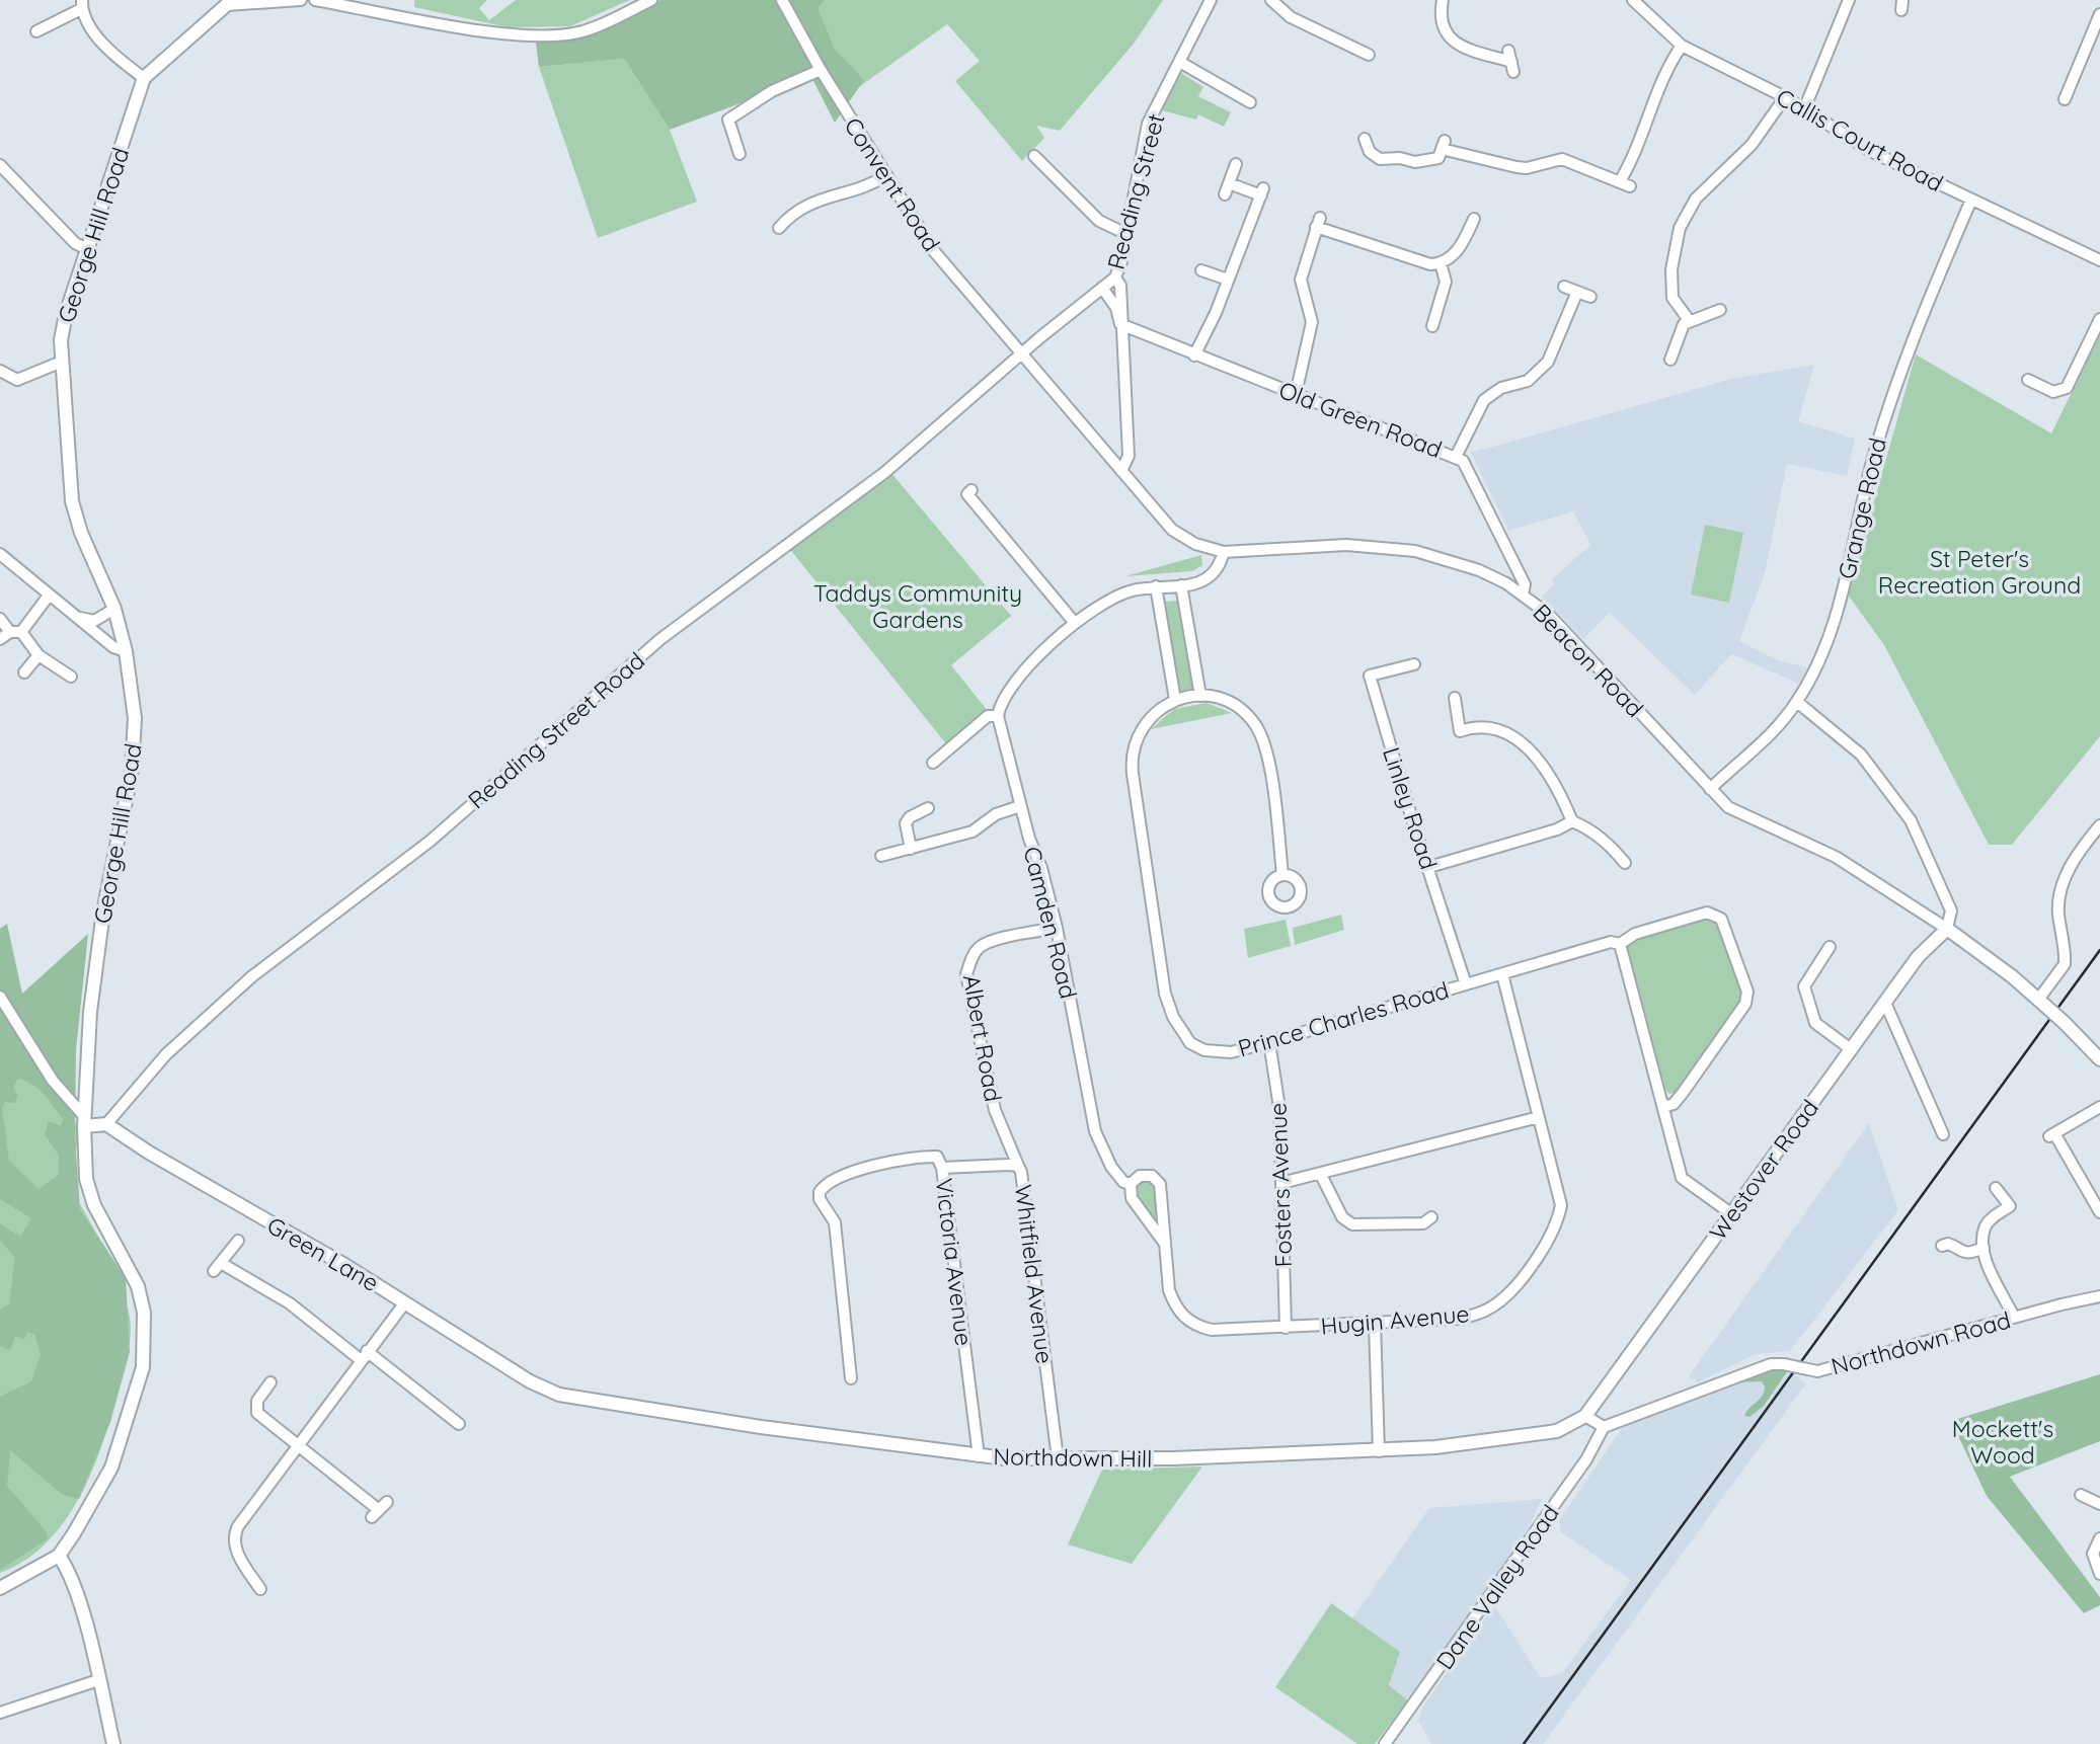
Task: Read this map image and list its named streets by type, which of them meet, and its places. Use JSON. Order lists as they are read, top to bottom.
{
  "streets": {
    "main road": [
      "George Hill Road",
      "Beacon Road",
      "Westover Road",
      "Green Lane",
      "Northdown Hill"
    ],
    "street": [
      "Callis Court Road",
      "Convent Road",
      "Reading Street",
      "Old Green Road",
      "Grange Road",
      "Reading Street Road",
      "Linley Road",
      "Camden Road",
      "Prince Charles Road",
      "Albert Road",
      "Fosters Avenue",
      "Victoria Avenue",
      "Whitfield Avenue",
      "Hugin Avenue",
      "Northdown Road",
      "Dane Valley Road"
    ]
  },
  "crossings": [
    ["Callis Court Road", "Grange Road"],
    ["Convent Road", "Reading Street"],
    ["Convent Road", "Beacon Road"],
    ["Convent Road", "Reading Street Road"],
    ["Reading Street", "Beacon Road"],
    ["Reading Street", "Reading Street Road"],
    ["Old Green Road", "Beacon Road"],
    ["Grange Road", "Beacon Road"],
    ["Beacon Road", "Reading Street Road"],
    ["Beacon Road", "Westover Road"],
    ["Reading Street Road", "Green Lane"],
    ["Linley Road", "Prince Charles Road"],
    ["Camden Road", "Albert Road"],
    ["Camden Road", "Hugin Avenue"],
    ["Prince Charles Road", "Fosters Avenue"],
    ["Prince Charles Road", "Hugin Avenue"],
    ["Albert Road", "Whitfield Avenue"],
    ["Westover Road", "Northdown Hill"],
    ["Fosters Avenue", "Hugin Avenue"],
    ["Green Lane", "Northdown Hill"],
    ["Victoria Avenue", "Whitfield Avenue"],
    ["Victoria Avenue", "Northdown Hill"],
    ["Whitfield Avenue", "Northdown Hill"],
    ["Northdown Road", "Dane Valley Road"]
  ],
  "parks": ["St Peter's Recreation Ground", "Taddys Community Gardens", "Mockett's Wood"]
}
